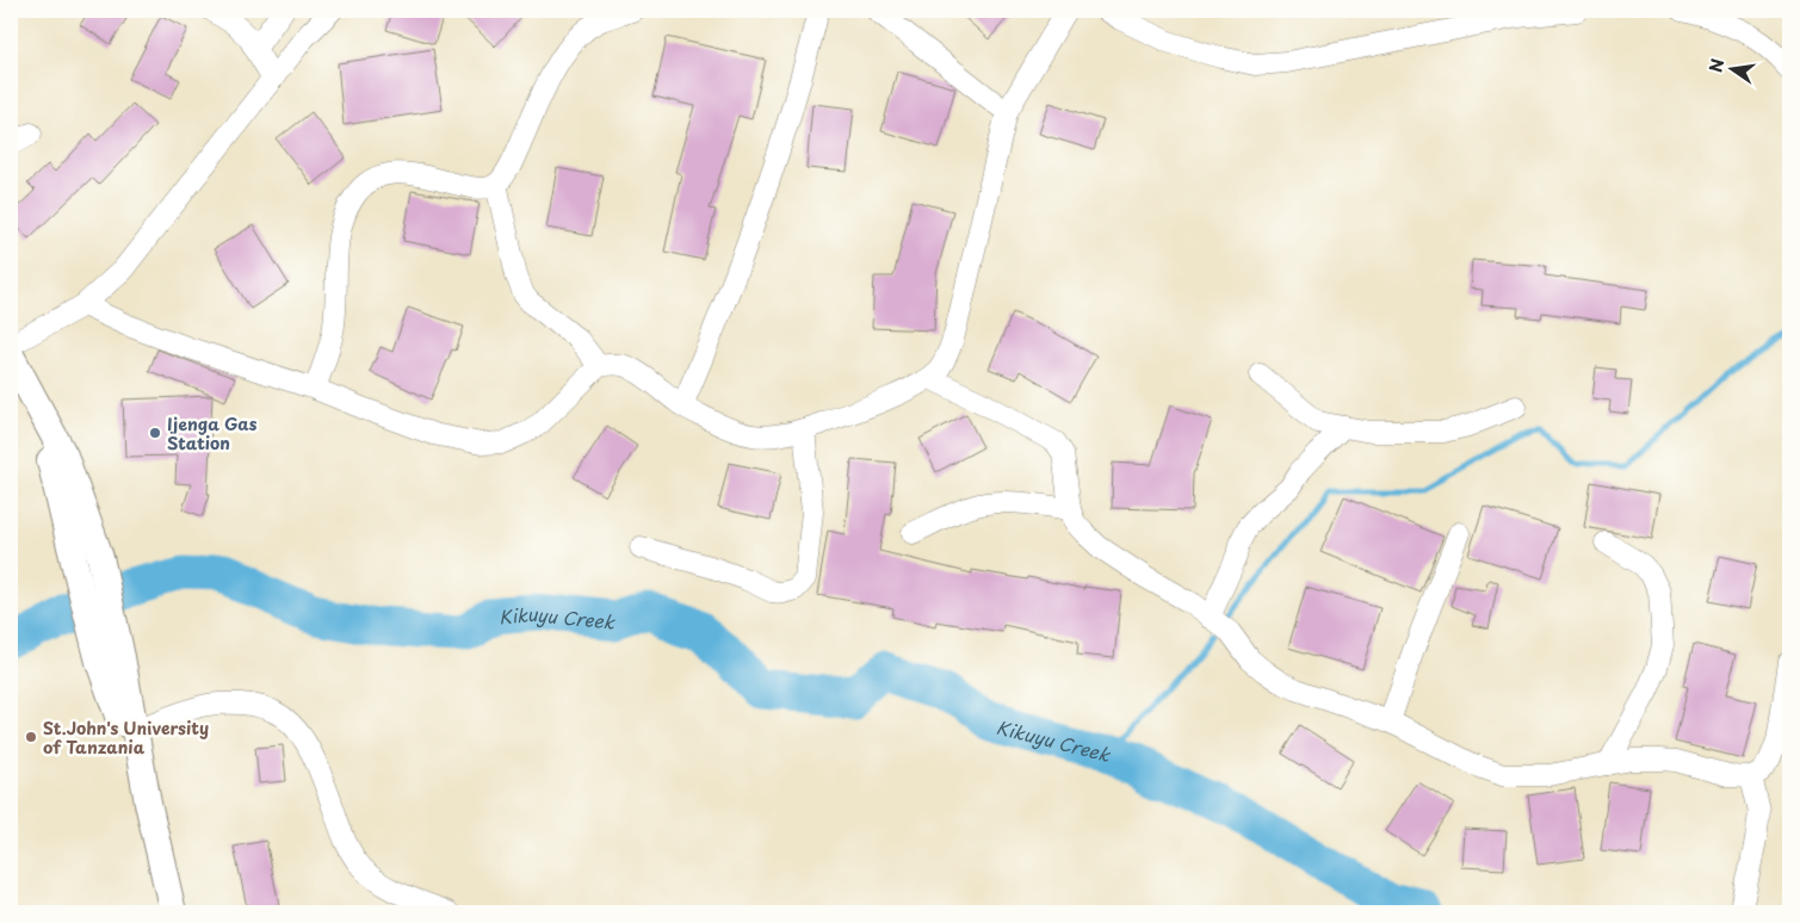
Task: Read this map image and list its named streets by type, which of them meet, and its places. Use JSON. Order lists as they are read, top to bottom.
{
  "water": ["Kikuyu Creek"],
  "places": ["Ijenga Gas Station", "St.John's University of Tanzania"],
  "north": "left"
}
